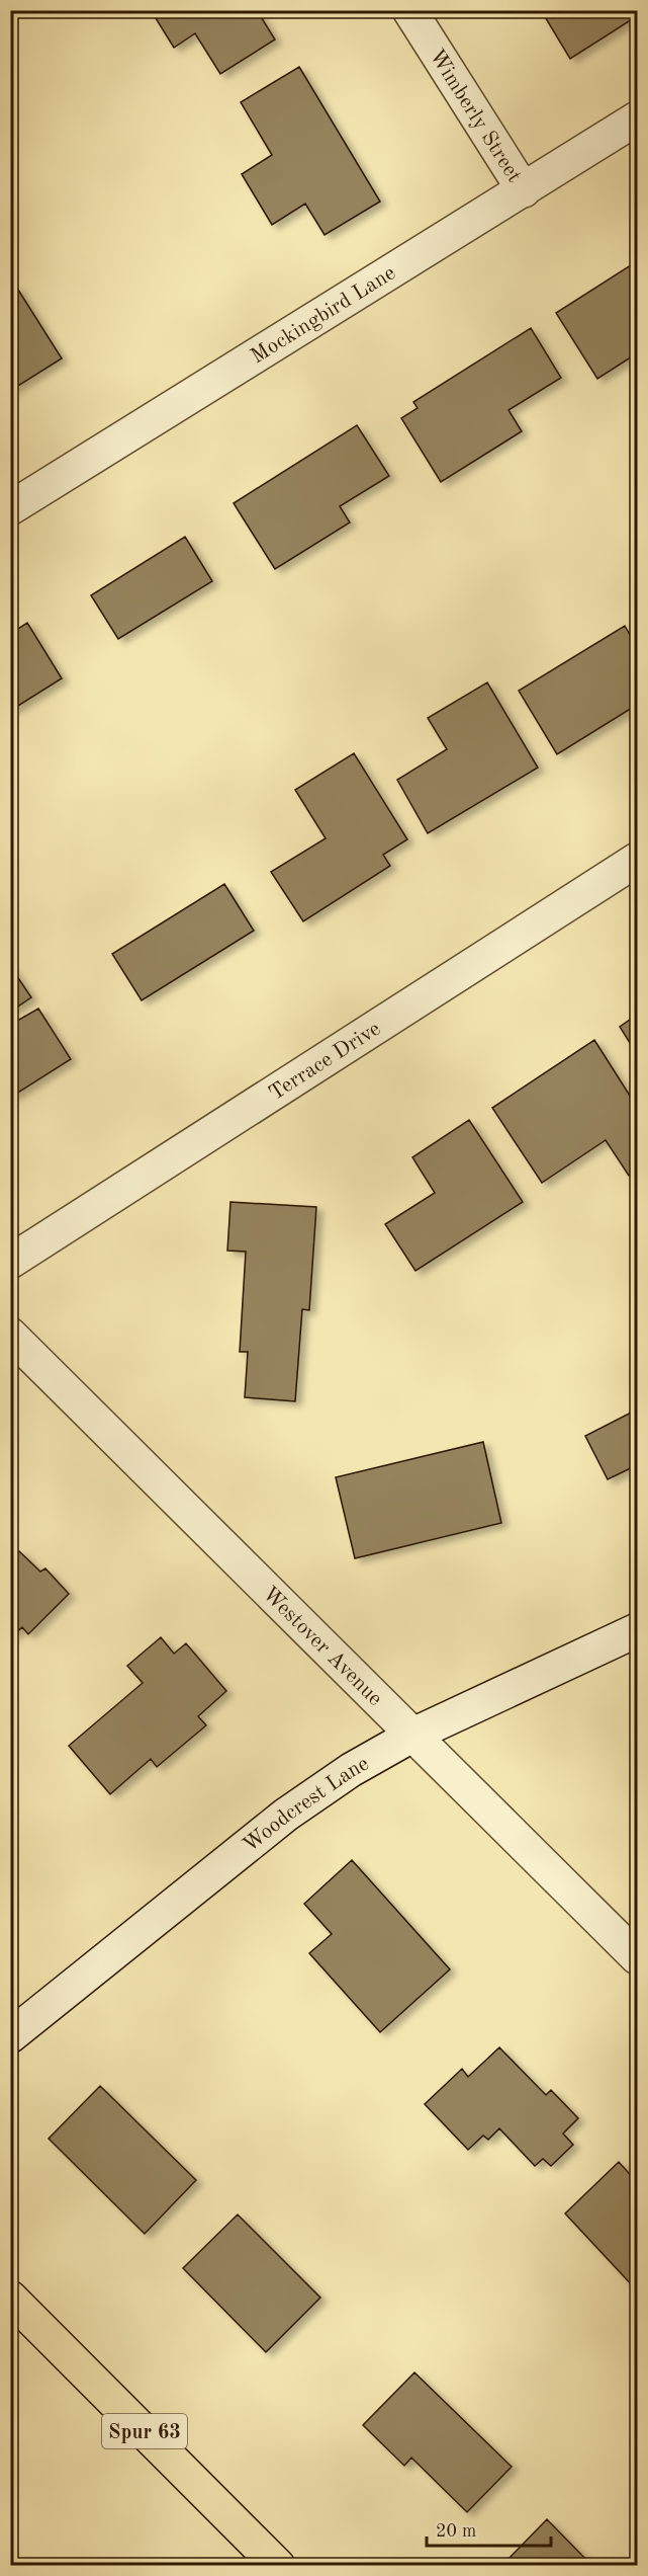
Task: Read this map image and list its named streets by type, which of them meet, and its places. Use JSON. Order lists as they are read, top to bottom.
{
  "streets": {
    "main road": ["Spur 63"],
    "street": [
      "Wimberly Street",
      "Mockingbird Lane",
      "Terrace Drive",
      "Westover Avenue",
      "Woodcrest Lane"
    ]
  },
  "crossings": [
    ["Wimberly Street", "Mockingbird Lane"],
    ["Westover Avenue", "Woodcrest Lane"]
  ],
  "scale_bar": "20 m"
}
